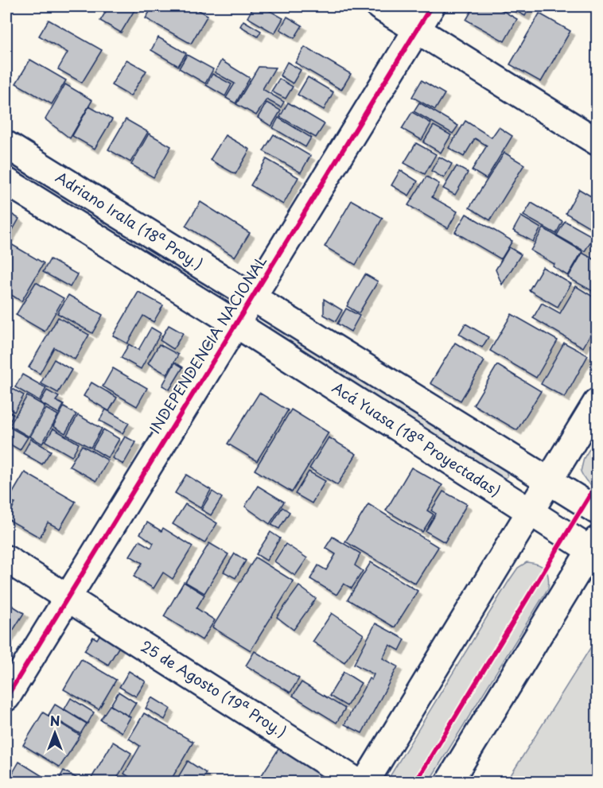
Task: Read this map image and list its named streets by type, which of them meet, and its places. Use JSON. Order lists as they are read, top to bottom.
{
  "streets": {
    "street": [
      "Adriano Irala (18ª Proy.)",
      "INDEPENDENCIA NACIONAL",
      "Acá Yuasa (18ª Proyectadas)",
      "25 de Agosto (19ª Proy.)"
    ]
  },
  "crossings": [
    ["Adriano Irala (18ª Proy.)", "INDEPENDENCIA NACIONAL"],
    ["INDEPENDENCIA NACIONAL", "Acá Yuasa (18ª Proyectadas)"],
    ["INDEPENDENCIA NACIONAL", "25 de Agosto (19ª Proy.)"]
  ],
  "north": "top"
}
